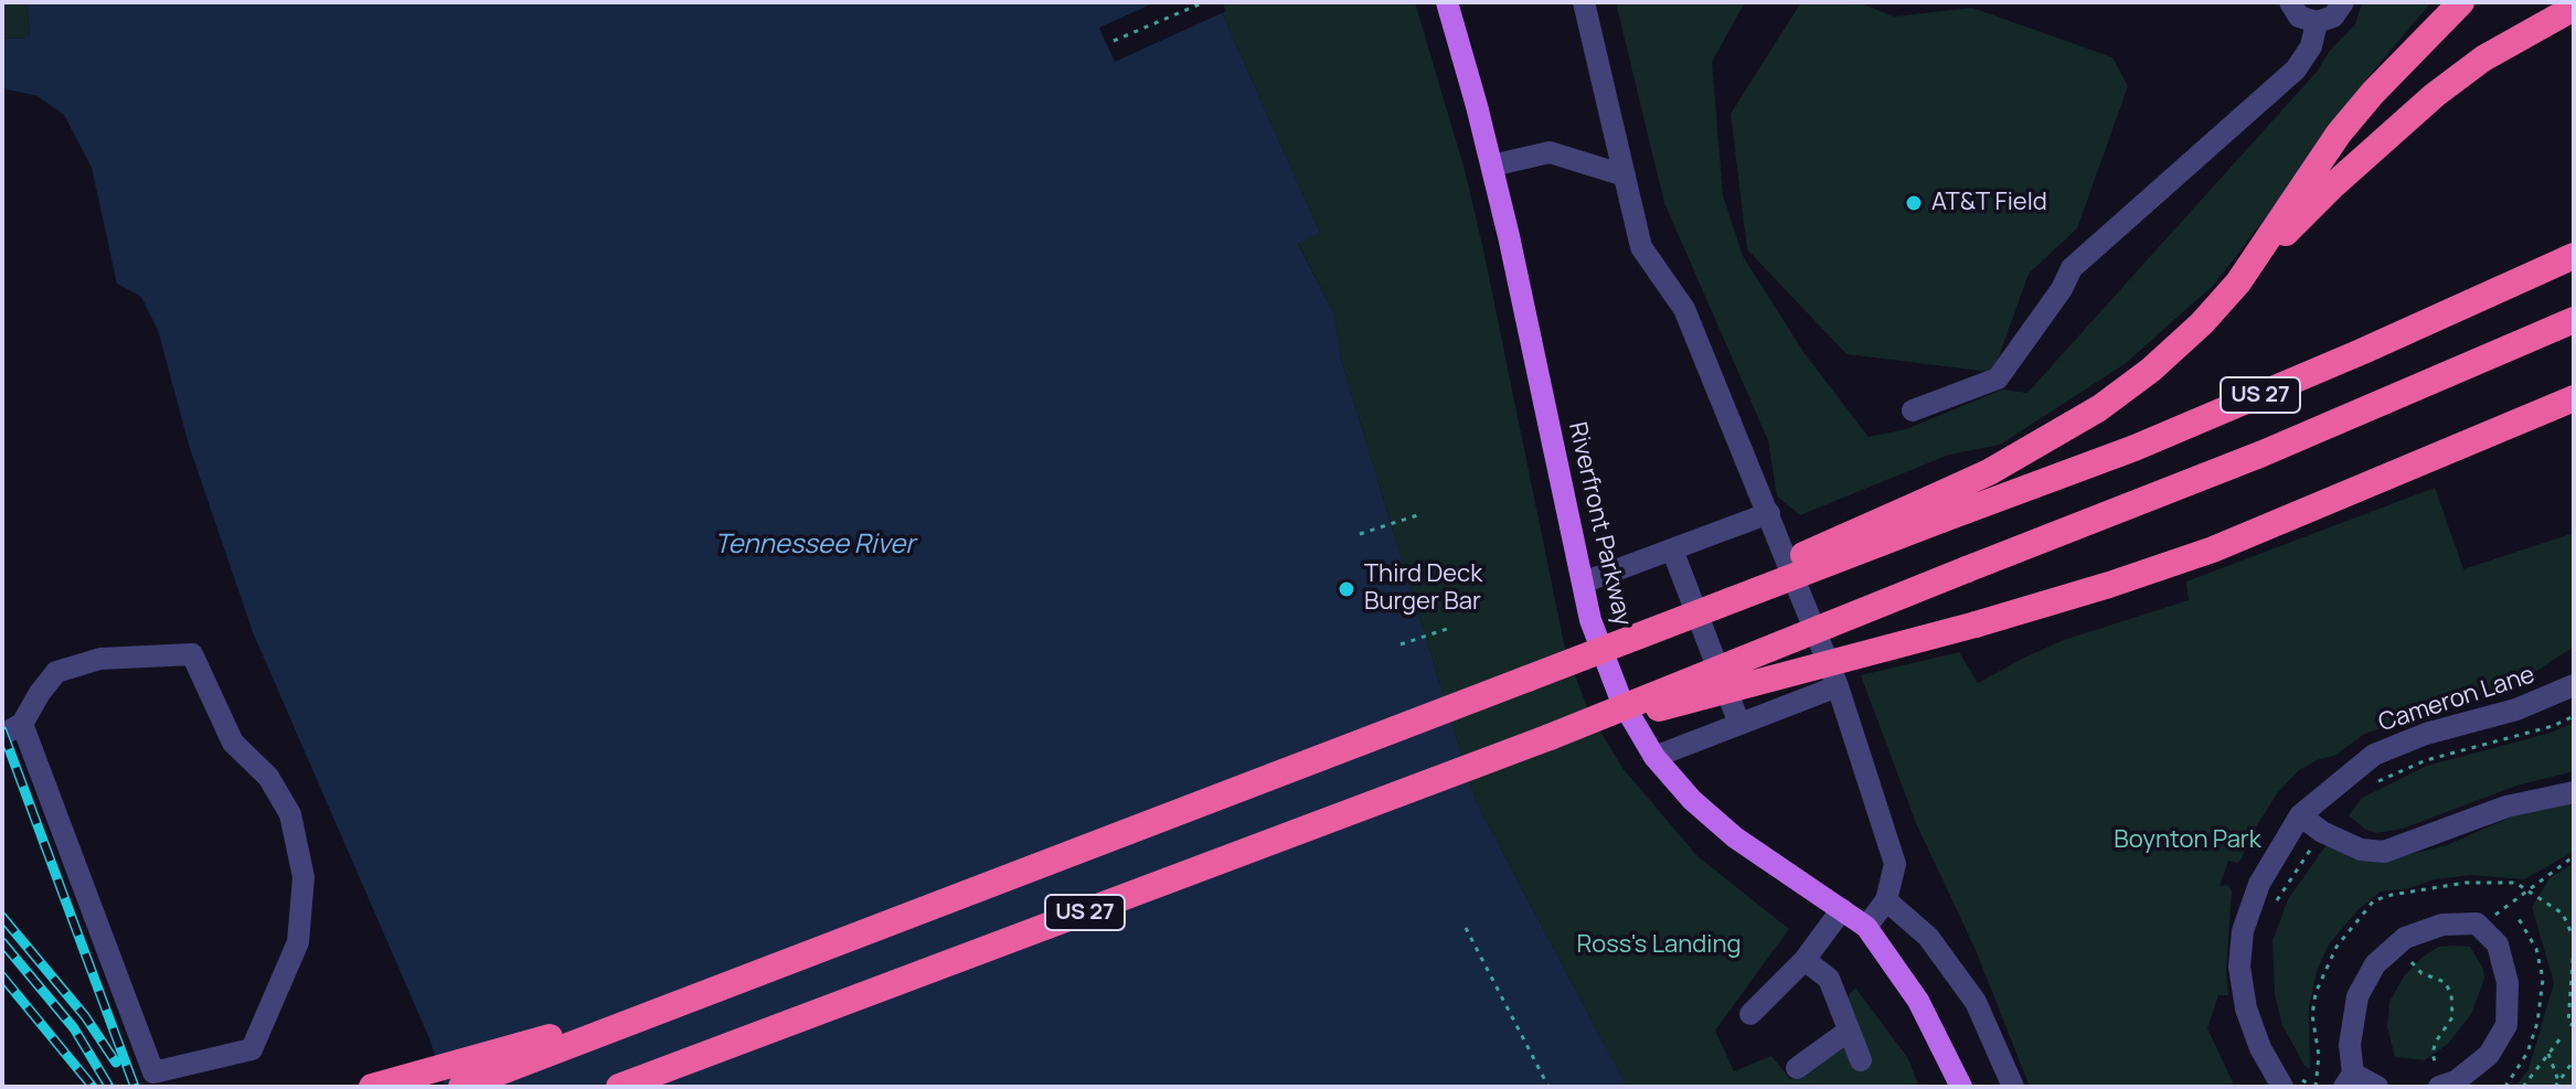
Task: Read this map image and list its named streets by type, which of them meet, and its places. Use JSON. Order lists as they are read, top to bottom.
{
  "streets": {
    "highway": ["US 27"],
    "main road": ["Riverfront Parkway"],
    "street": ["Cameron Lane"]
  },
  "water": ["Tennessee River"],
  "parks": ["Boynton Park", "Ross's Landing"],
  "places": ["AT&T Field", "Third Deck Burger Bar"]
}
